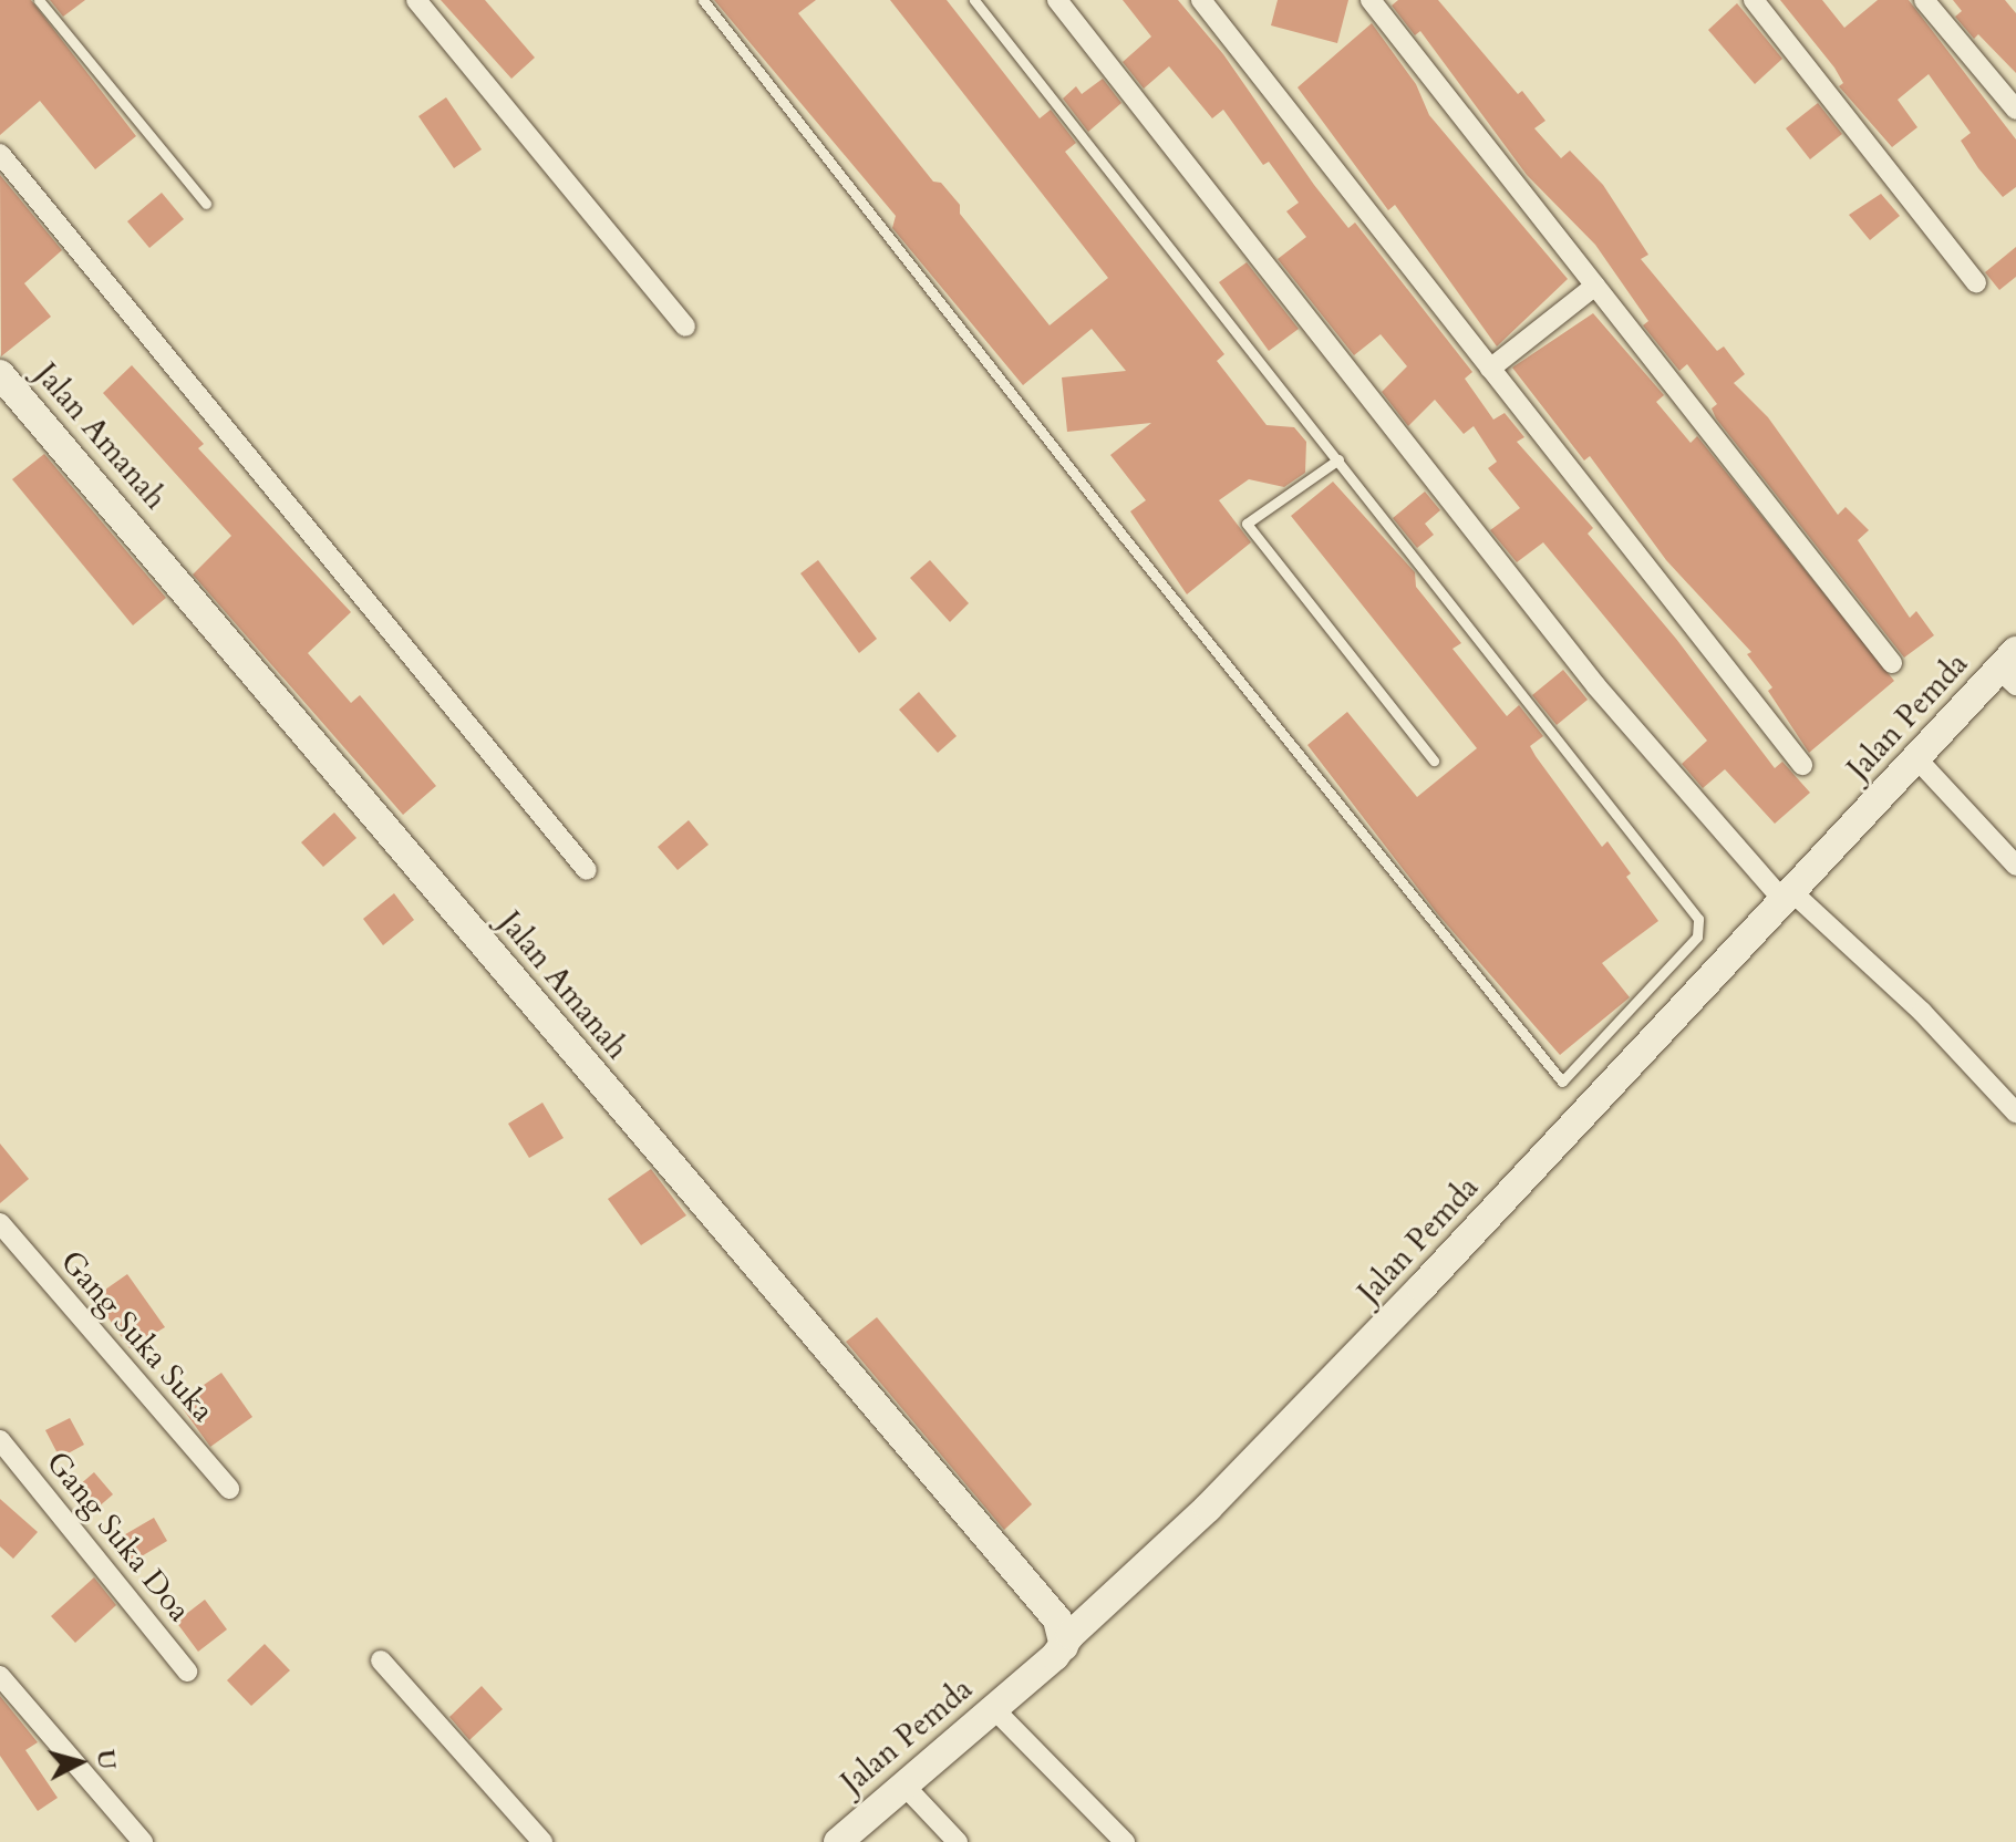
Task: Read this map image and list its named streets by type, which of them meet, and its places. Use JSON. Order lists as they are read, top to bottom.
{
  "streets": {
    "street": [
      "Jalan Amanah",
      "Jalan Pemda",
      "Gang Suka Suka",
      "Gang Suka Doa"
    ]
  },
  "crossings": [
    ["Jalan Amanah", "Jalan Pemda"]
  ],
  "north": "right"
}
